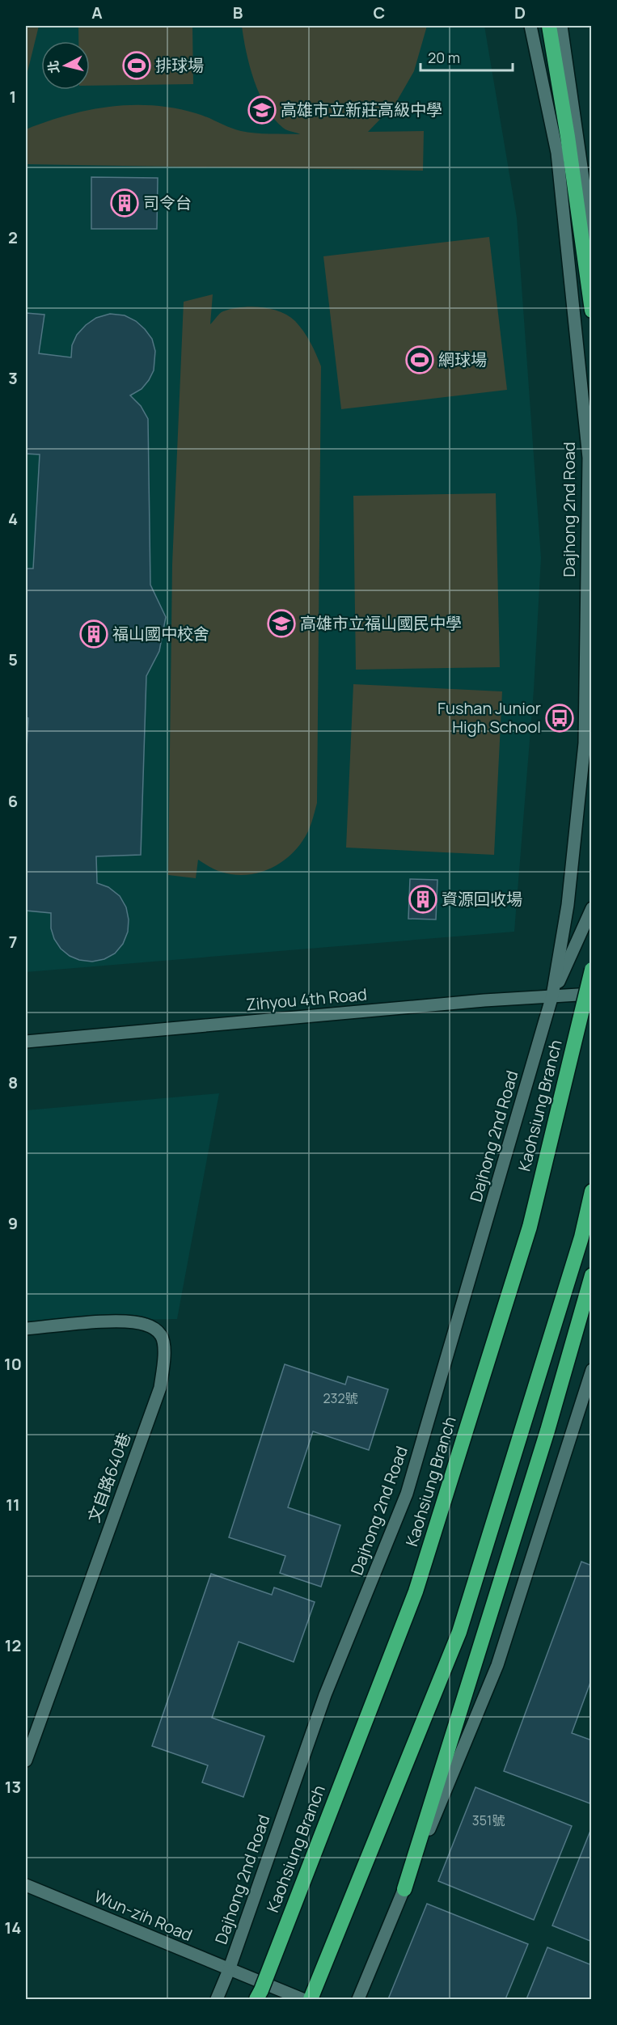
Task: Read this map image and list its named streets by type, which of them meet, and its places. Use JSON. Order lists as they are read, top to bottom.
{
  "streets": {
    "highway": ["Kaohsiung Branch"],
    "street": [
      "Dajhong 2nd Road",
      "Zihyou 4th Road",
      "文自路640巷",
      "Wun-zih Road"
    ]
  },
  "crossings": [
    ["Dajhong 2nd Road", "Zihyou 4th Road"],
    ["Dajhong 2nd Road", "Wun-zih Road"]
  ],
  "places": {
    "sports": ["排球場", "網球場"],
    "school or university": ["高雄市立新莊高級中學", "高雄市立福山國民中學"],
    "building": ["司令台", "福山國中校舍", "資源回收場"],
    "bus stop": ["Fushan Junior High School"]
  },
  "house_numbers": ["232號", "351號"],
  "scale_bar": "20 m",
  "north": "left",
  "grid": {
    "columns": [
      "A",
      "B",
      "C",
      "D"
    ],
    "rows": [
      "1",
      "2",
      "3",
      "4",
      "5",
      "6",
      "7",
      "8",
      "9",
      "10",
      "11",
      "12",
      "13",
      "14"
    ]
  }
}
